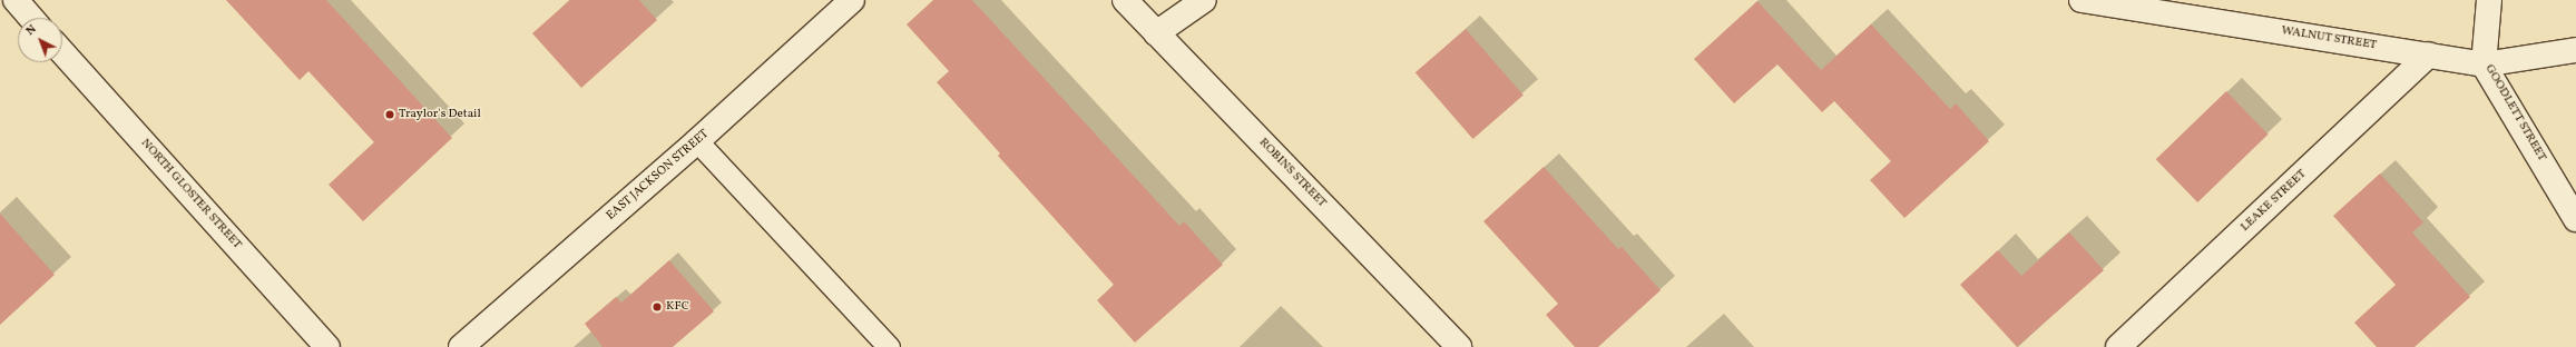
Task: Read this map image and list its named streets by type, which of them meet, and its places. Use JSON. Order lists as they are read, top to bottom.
{
  "streets": {
    "street": [
      "WALNUT STREET",
      "GOODLETT STREET",
      "ROBINS STREET",
      "EAST JACKSON STREET",
      "NORTH GLOSTER STREET",
      "LEAKE STREET"
    ]
  },
  "crossings": [
    ["WALNUT STREET", "GOODLETT STREET"],
    ["WALNUT STREET", "LEAKE STREET"]
  ],
  "places": ["Traylor's Detail", "KFC"],
  "north": "top left"
}
